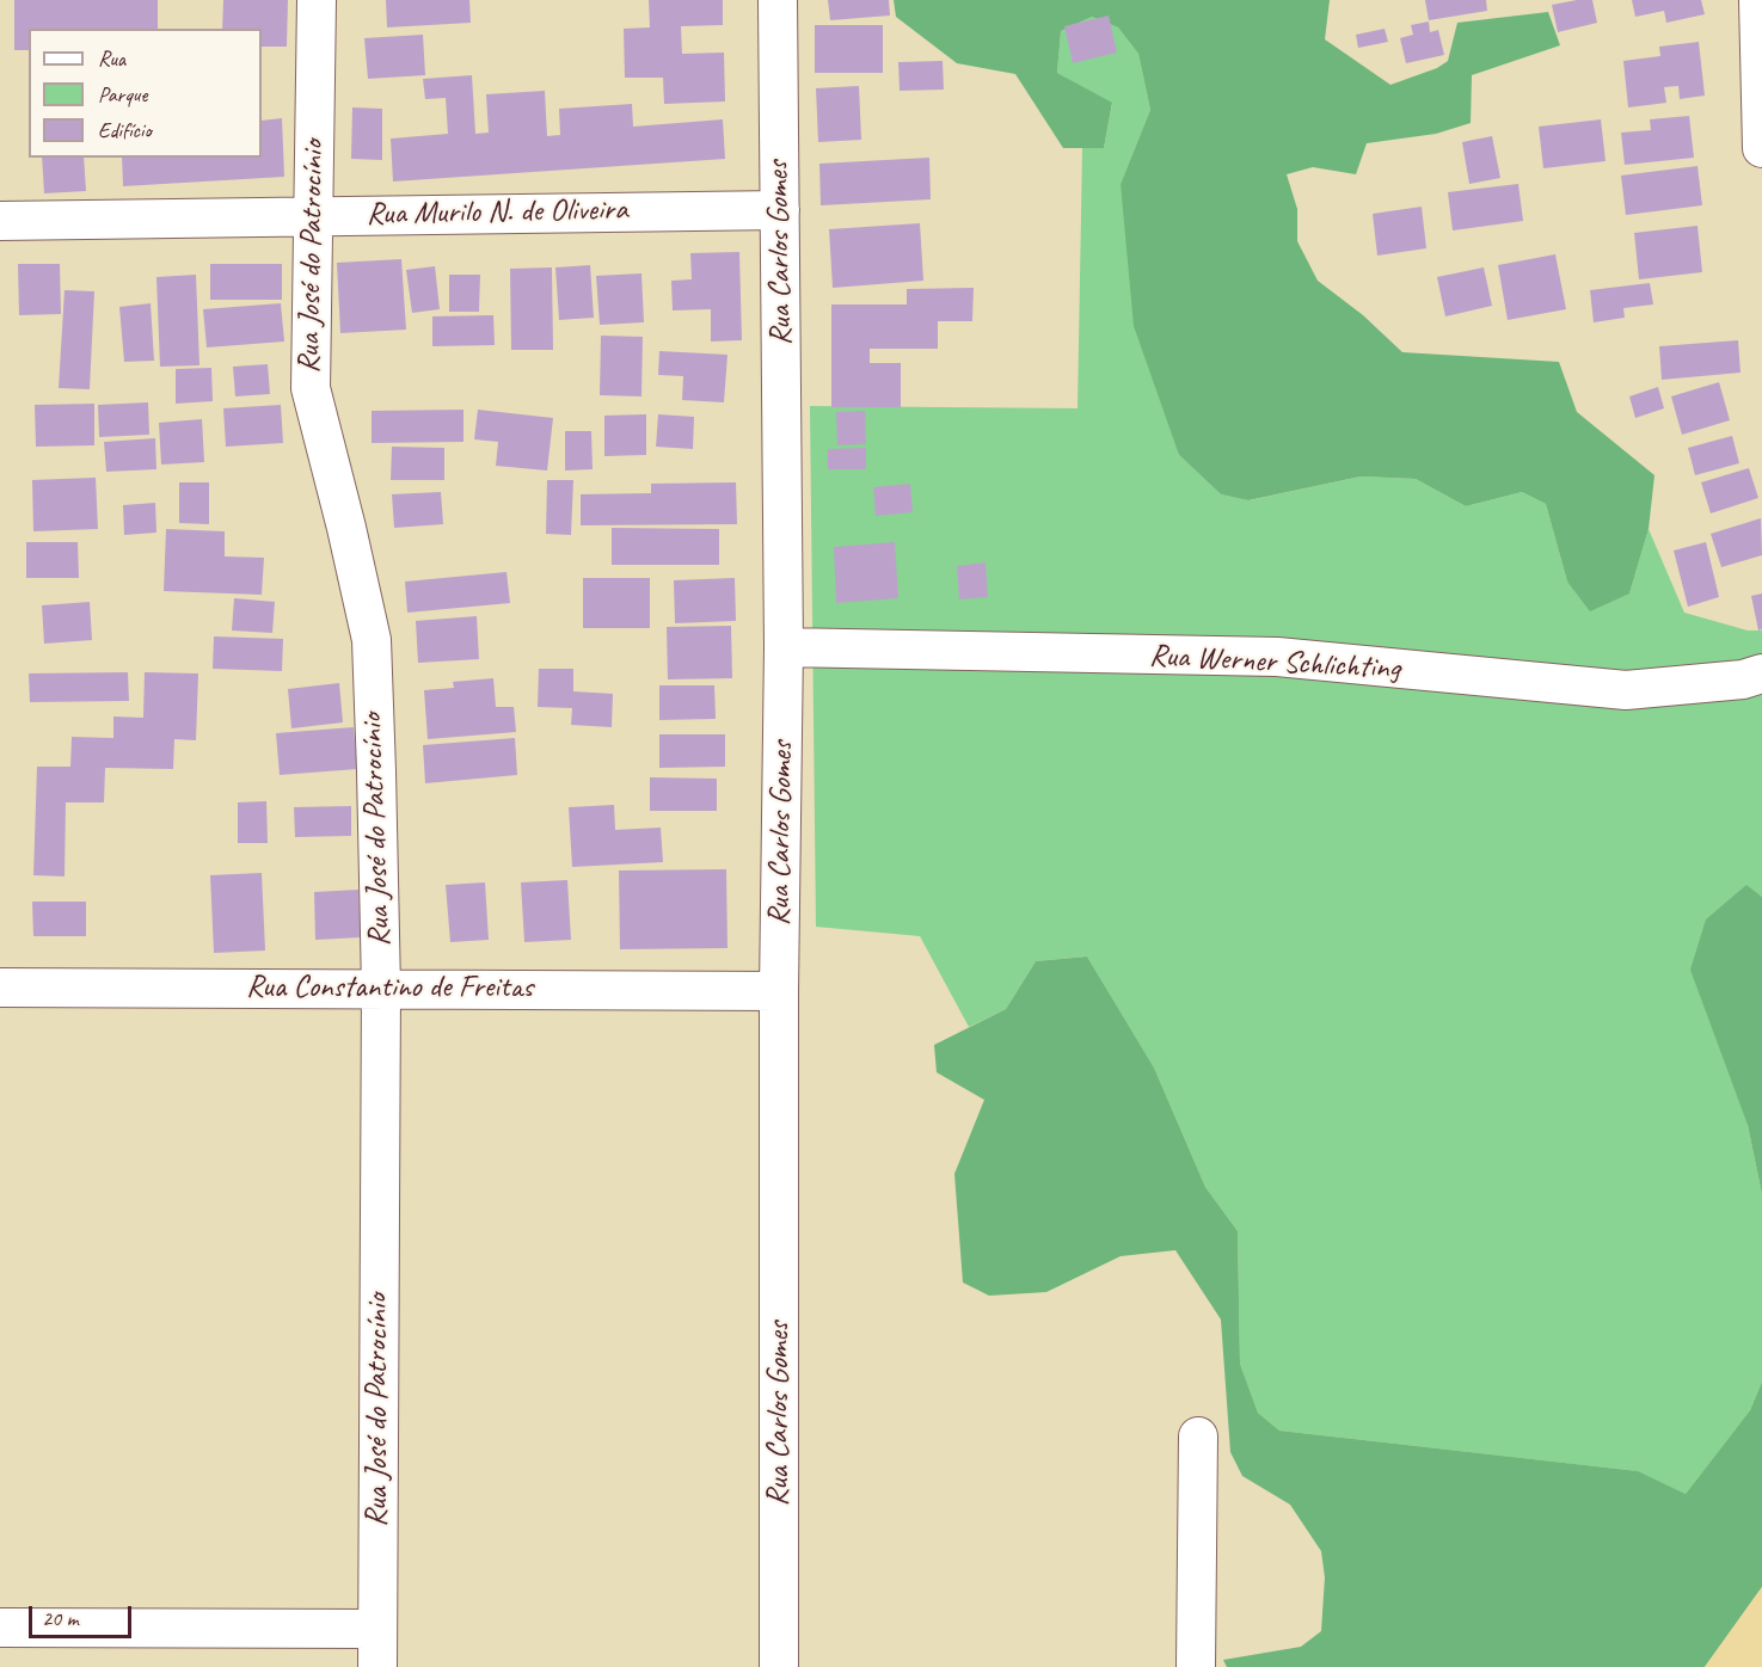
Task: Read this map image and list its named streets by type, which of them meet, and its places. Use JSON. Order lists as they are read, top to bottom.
{
  "streets": {
    "street": [
      "Rua Murilo N. de Oliveira",
      "Rua Carlos Gomes",
      "Rua José do Patrocínio",
      "Rua Werner Schlichting",
      "Rua Constantino de Freitas"
    ]
  },
  "crossings": [
    ["Rua Murilo N. de Oliveira", "Rua Carlos Gomes"],
    ["Rua Murilo N. de Oliveira", "Rua José do Patrocínio"],
    ["Rua Carlos Gomes", "Rua Werner Schlichting"],
    ["Rua Carlos Gomes", "Rua Constantino de Freitas"],
    ["Rua José do Patrocínio", "Rua Constantino de Freitas"]
  ],
  "legend": ["Rua", "Parque", "Edifício"],
  "scale_bar": "20 m"
}
